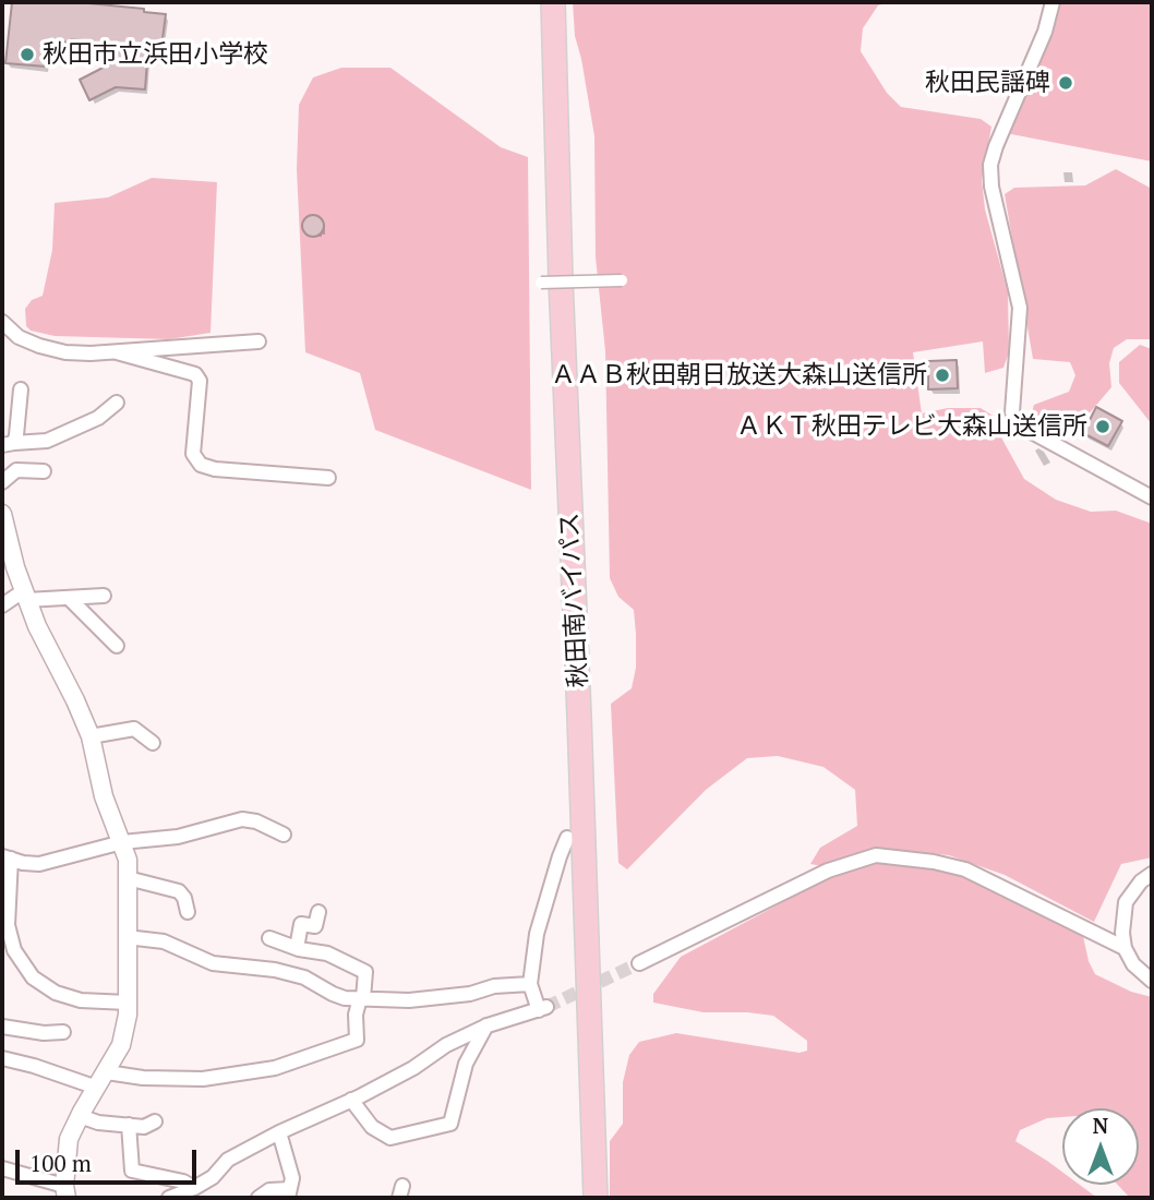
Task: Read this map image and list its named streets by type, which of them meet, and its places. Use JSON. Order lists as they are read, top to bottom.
{
  "streets": {
    "highway": ["秋田南バイパス"]
  },
  "places": [
    "秋田市立浜田小学校",
    "秋田民謡碑",
    "ＡＡＢ秋田朝日放送大森山送信所",
    "ＡＫＴ秋田テレビ大森山送信所"
  ],
  "scale_bar": "100 m",
  "north": "top"
}
